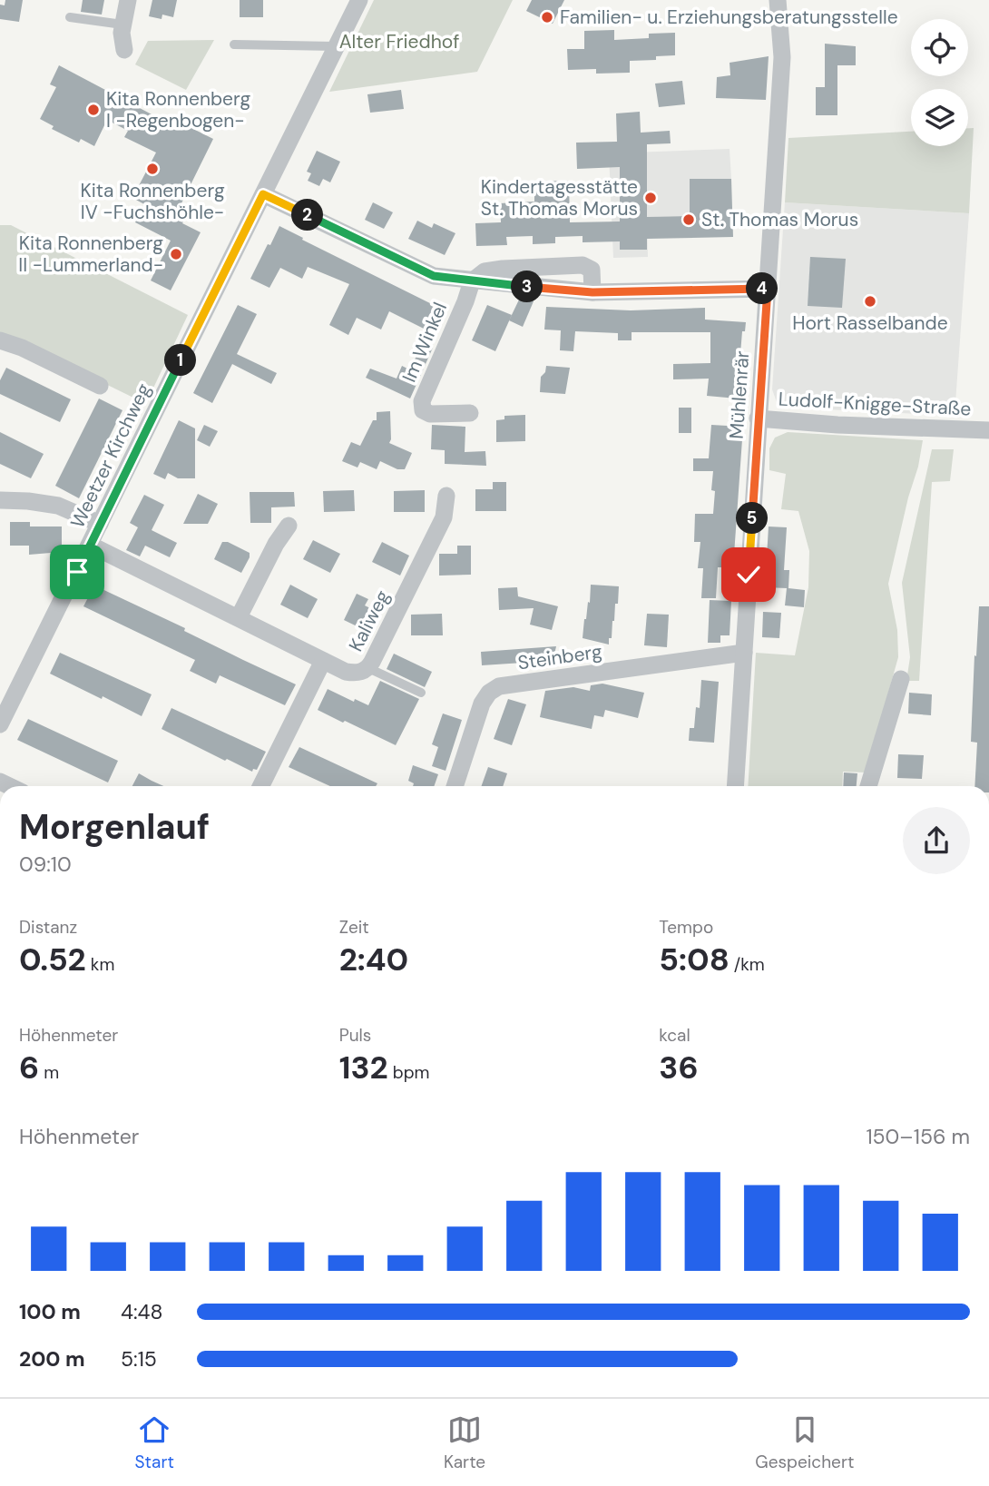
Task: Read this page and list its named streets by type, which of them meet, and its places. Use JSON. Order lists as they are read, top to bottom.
{
  "streets": {
    "street": [
      "Im Winkel",
      "Mühlenrär",
      "Ludolf-Knigge-Straße",
      "Weetzer Kirchweg",
      "Kaliweg",
      "Steinberg"
    ]
  },
  "crossings": [
    ["Mühlenrär", "Ludolf-Knigge-Straße"],
    ["Mühlenrär", "Steinberg"],
    ["Weetzer Kirchweg", "Kaliweg"]
  ],
  "parks": ["Alter Friedhof"],
  "places": [
    "Familien- u. Erziehungsberatungsstelle",
    "Kita Ronnenberg I -Regenbogen-",
    "Kita Ronnenberg IV -Fuchshöhle-",
    "Kindertagesstätte St. Thomas Morus",
    "St. Thomas Morus",
    "Kita Ronnenberg II -Lummerland-",
    "Hort Rasselbande"
  ],
  "page": {
    "pins": [
      "2",
      "3",
      "4",
      "1",
      "5"
    ],
    "heading": ["Morgenlauf", "09:10"],
    "stats": [
      ["Distanz", "0.52 km"],
      ["Zeit", "2:40"],
      ["Tempo", "5:08 /km"],
      ["Höhenmeter", "6 m"],
      ["Puls", "132 bpm"],
      ["kcal", "36"]
    ],
    "chart": ["Höhenmeter", "150–156 m"],
    "list": [
      {
        "name": "100 m",
        "note": "4:48"
      },
      {
        "name": "200 m",
        "note": "5:15"
      }
    ],
    "tabs": ["Start", "Karte", "Gespeichert"]
  }
}
